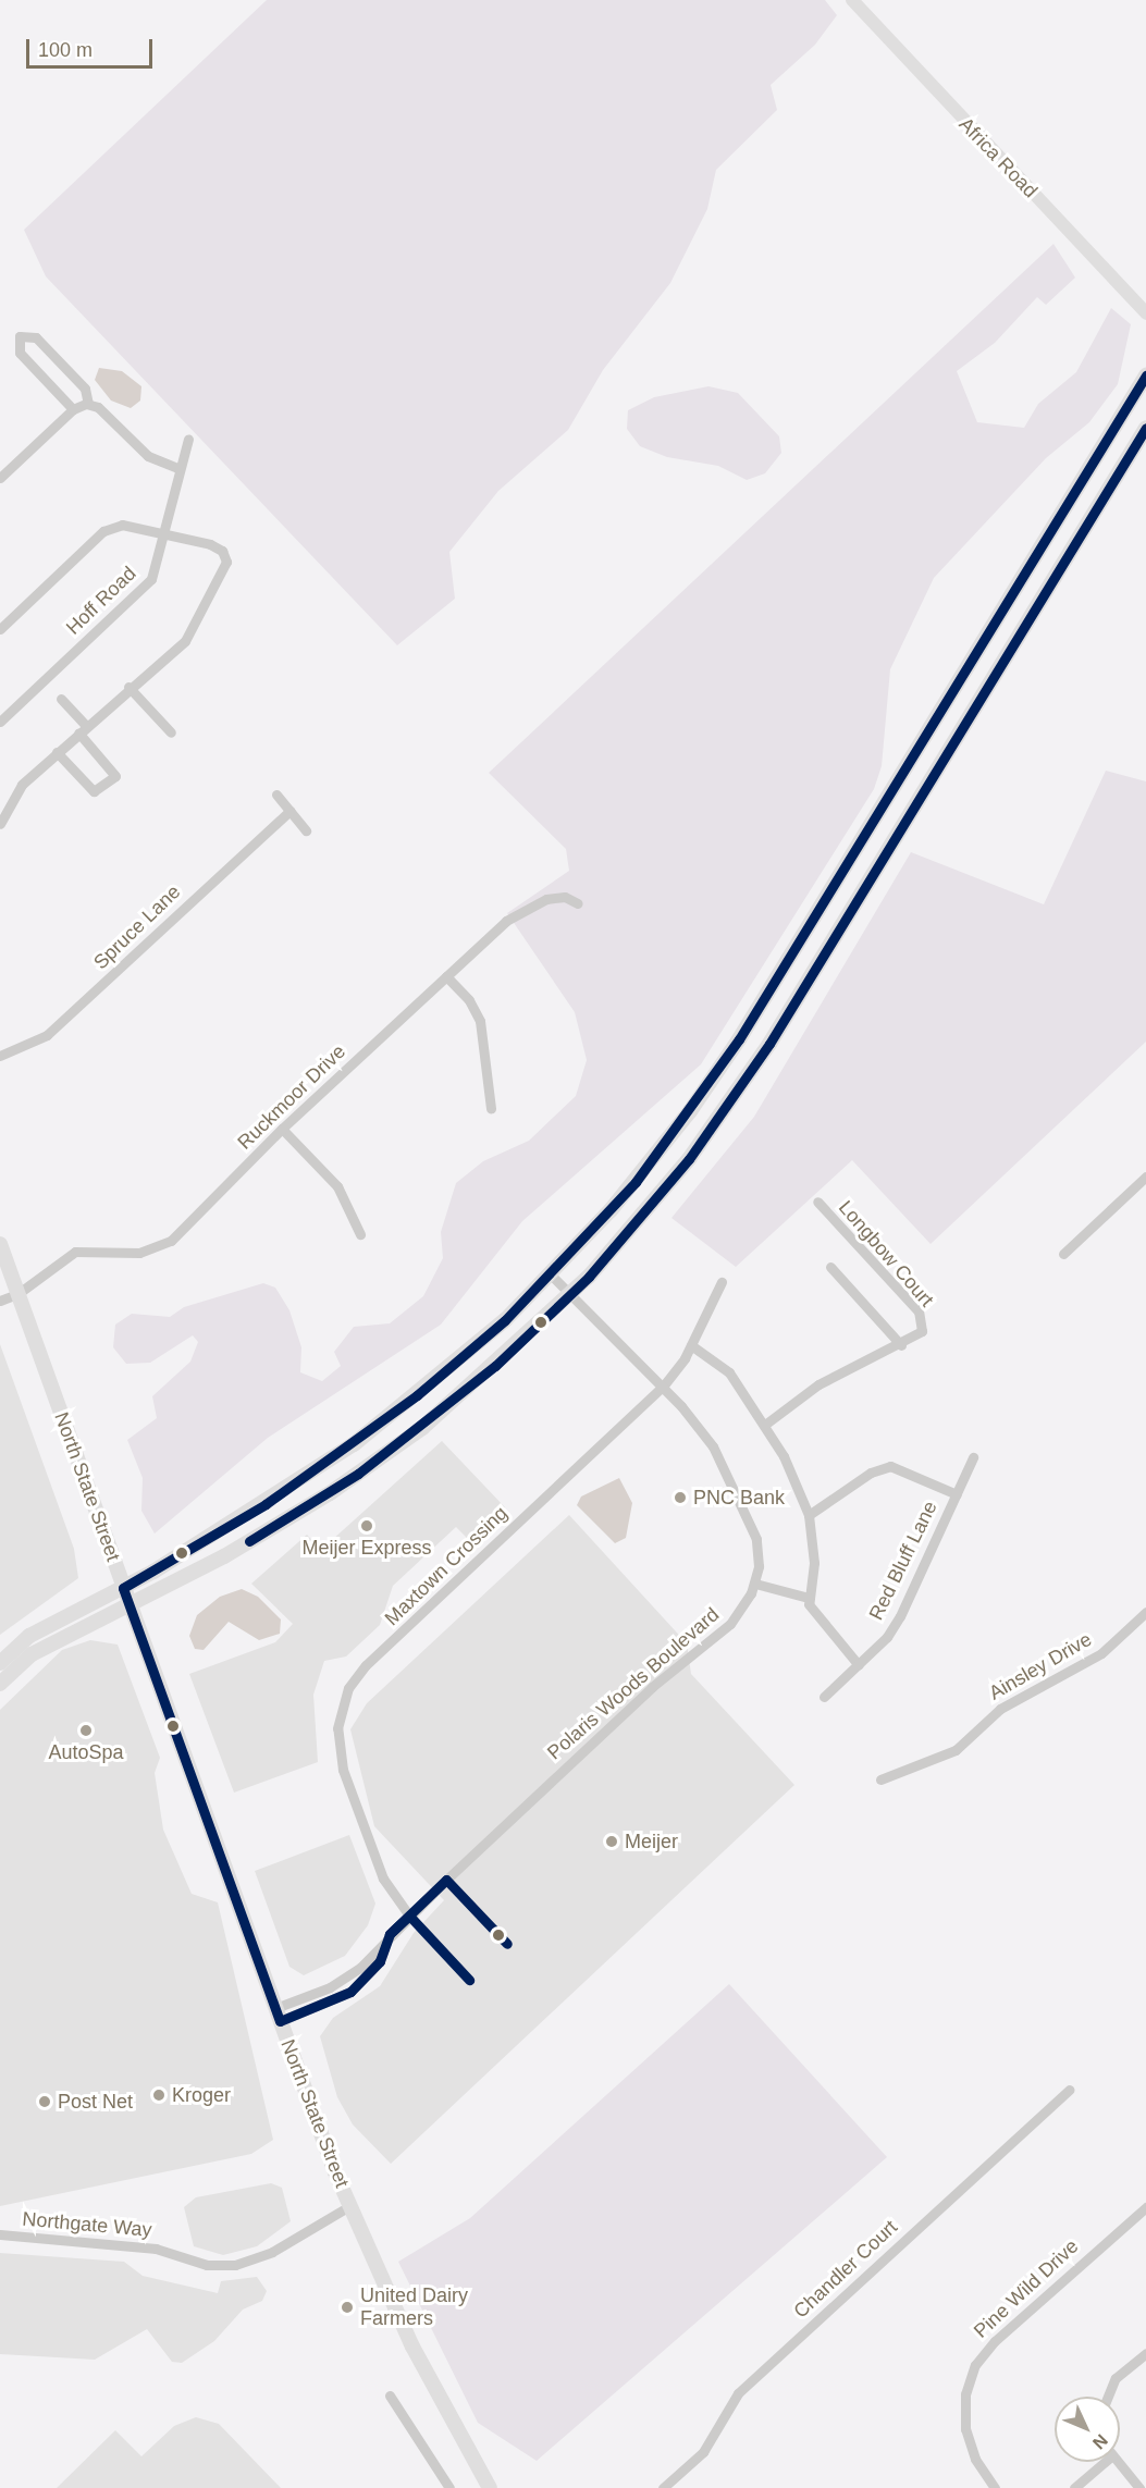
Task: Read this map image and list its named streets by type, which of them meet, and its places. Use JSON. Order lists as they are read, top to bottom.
{
  "streets": {
    "main road": ["North State Street"],
    "street": [
      "Africa Road",
      "Hoff Road",
      "Spruce Lane",
      "Ruckmoor Drive",
      "Longbow Court",
      "Red Bluff Lane",
      "Maxtown Crossing",
      "Ainsley Drive",
      "Polaris Woods Boulevard",
      "Northgate Way",
      "Chandler Court",
      "Pine Wild Drive"
    ]
  },
  "crossings": [
    ["Ruckmoor Drive", "North State Street"],
    ["North State Street", "Polaris Woods Boulevard"],
    ["North State Street", "Northgate Way"],
    ["Maxtown Crossing", "Polaris Woods Boulevard"]
  ],
  "places": [
    "PNC Bank",
    "Meijer Express",
    "AutoSpa",
    "Meijer",
    "Kroger",
    "Post Net",
    "United Dairy Farmers"
  ],
  "scale_bar": "100 m",
  "north": "bottom right"
}
